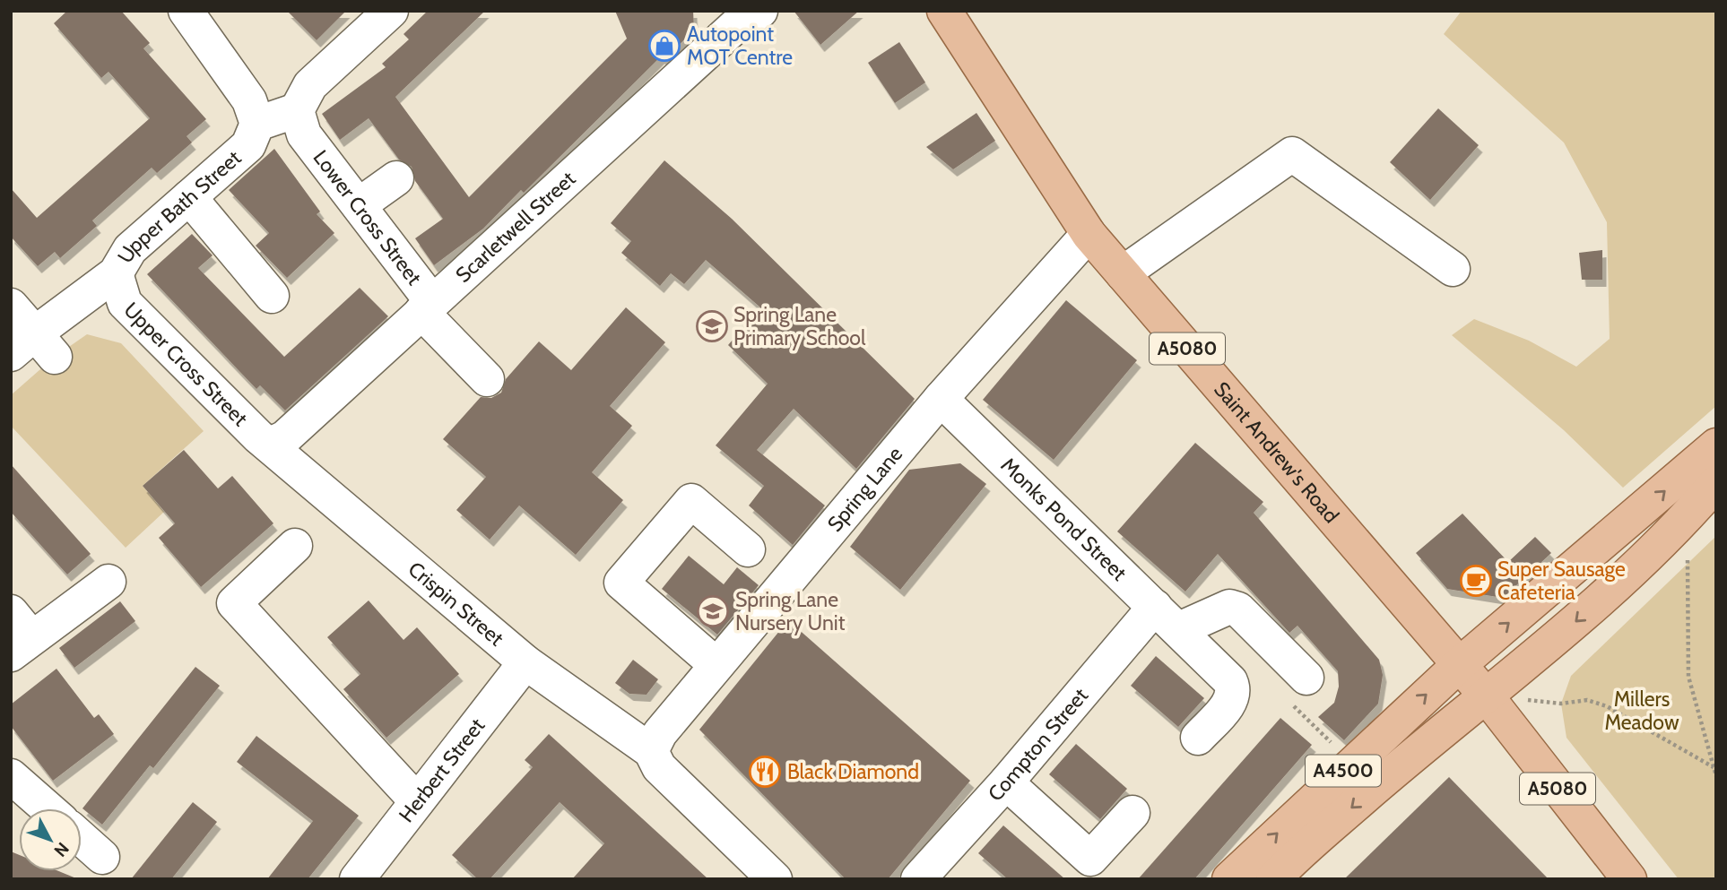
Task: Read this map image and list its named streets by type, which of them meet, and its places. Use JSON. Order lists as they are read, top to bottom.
{
  "streets": {
    "main road": ["A5080", "Saint Andrew's Road", "A4500"],
    "street": [
      "Upper Bath Street",
      "Lower Cross Street",
      "Scarletwell Street",
      "Upper Cross Street",
      "Spring Lane",
      "Monks Pond Street",
      "Crispin Street",
      "Compton Street",
      "Herbert Street"
    ]
  },
  "crossings": [
    ["Upper Bath Street", "Upper Cross Street"],
    ["Lower Cross Street", "Scarletwell Street"],
    ["Scarletwell Street", "Upper Cross Street"],
    ["Scarletwell Street", "Crispin Street"],
    ["Upper Cross Street", "Crispin Street"],
    ["Saint Andrew's Road", "Spring Lane"],
    ["Saint Andrew's Road", "A4500"],
    ["Spring Lane", "Monks Pond Street"],
    ["Spring Lane", "Crispin Street"],
    ["Monks Pond Street", "Compton Street"],
    ["Crispin Street", "Herbert Street"]
  ],
  "parks": ["Millers Meadow"],
  "places": {
    "shop": ["Autopoint MOT Centre"],
    "school or university": ["Spring Lane Primary School", "Spring Lane Nursery Unit"],
    "cafe": ["Super Sausage Cafeteria"],
    "restaurant": ["Black Diamond"]
  },
  "north": "bottom right"
}
